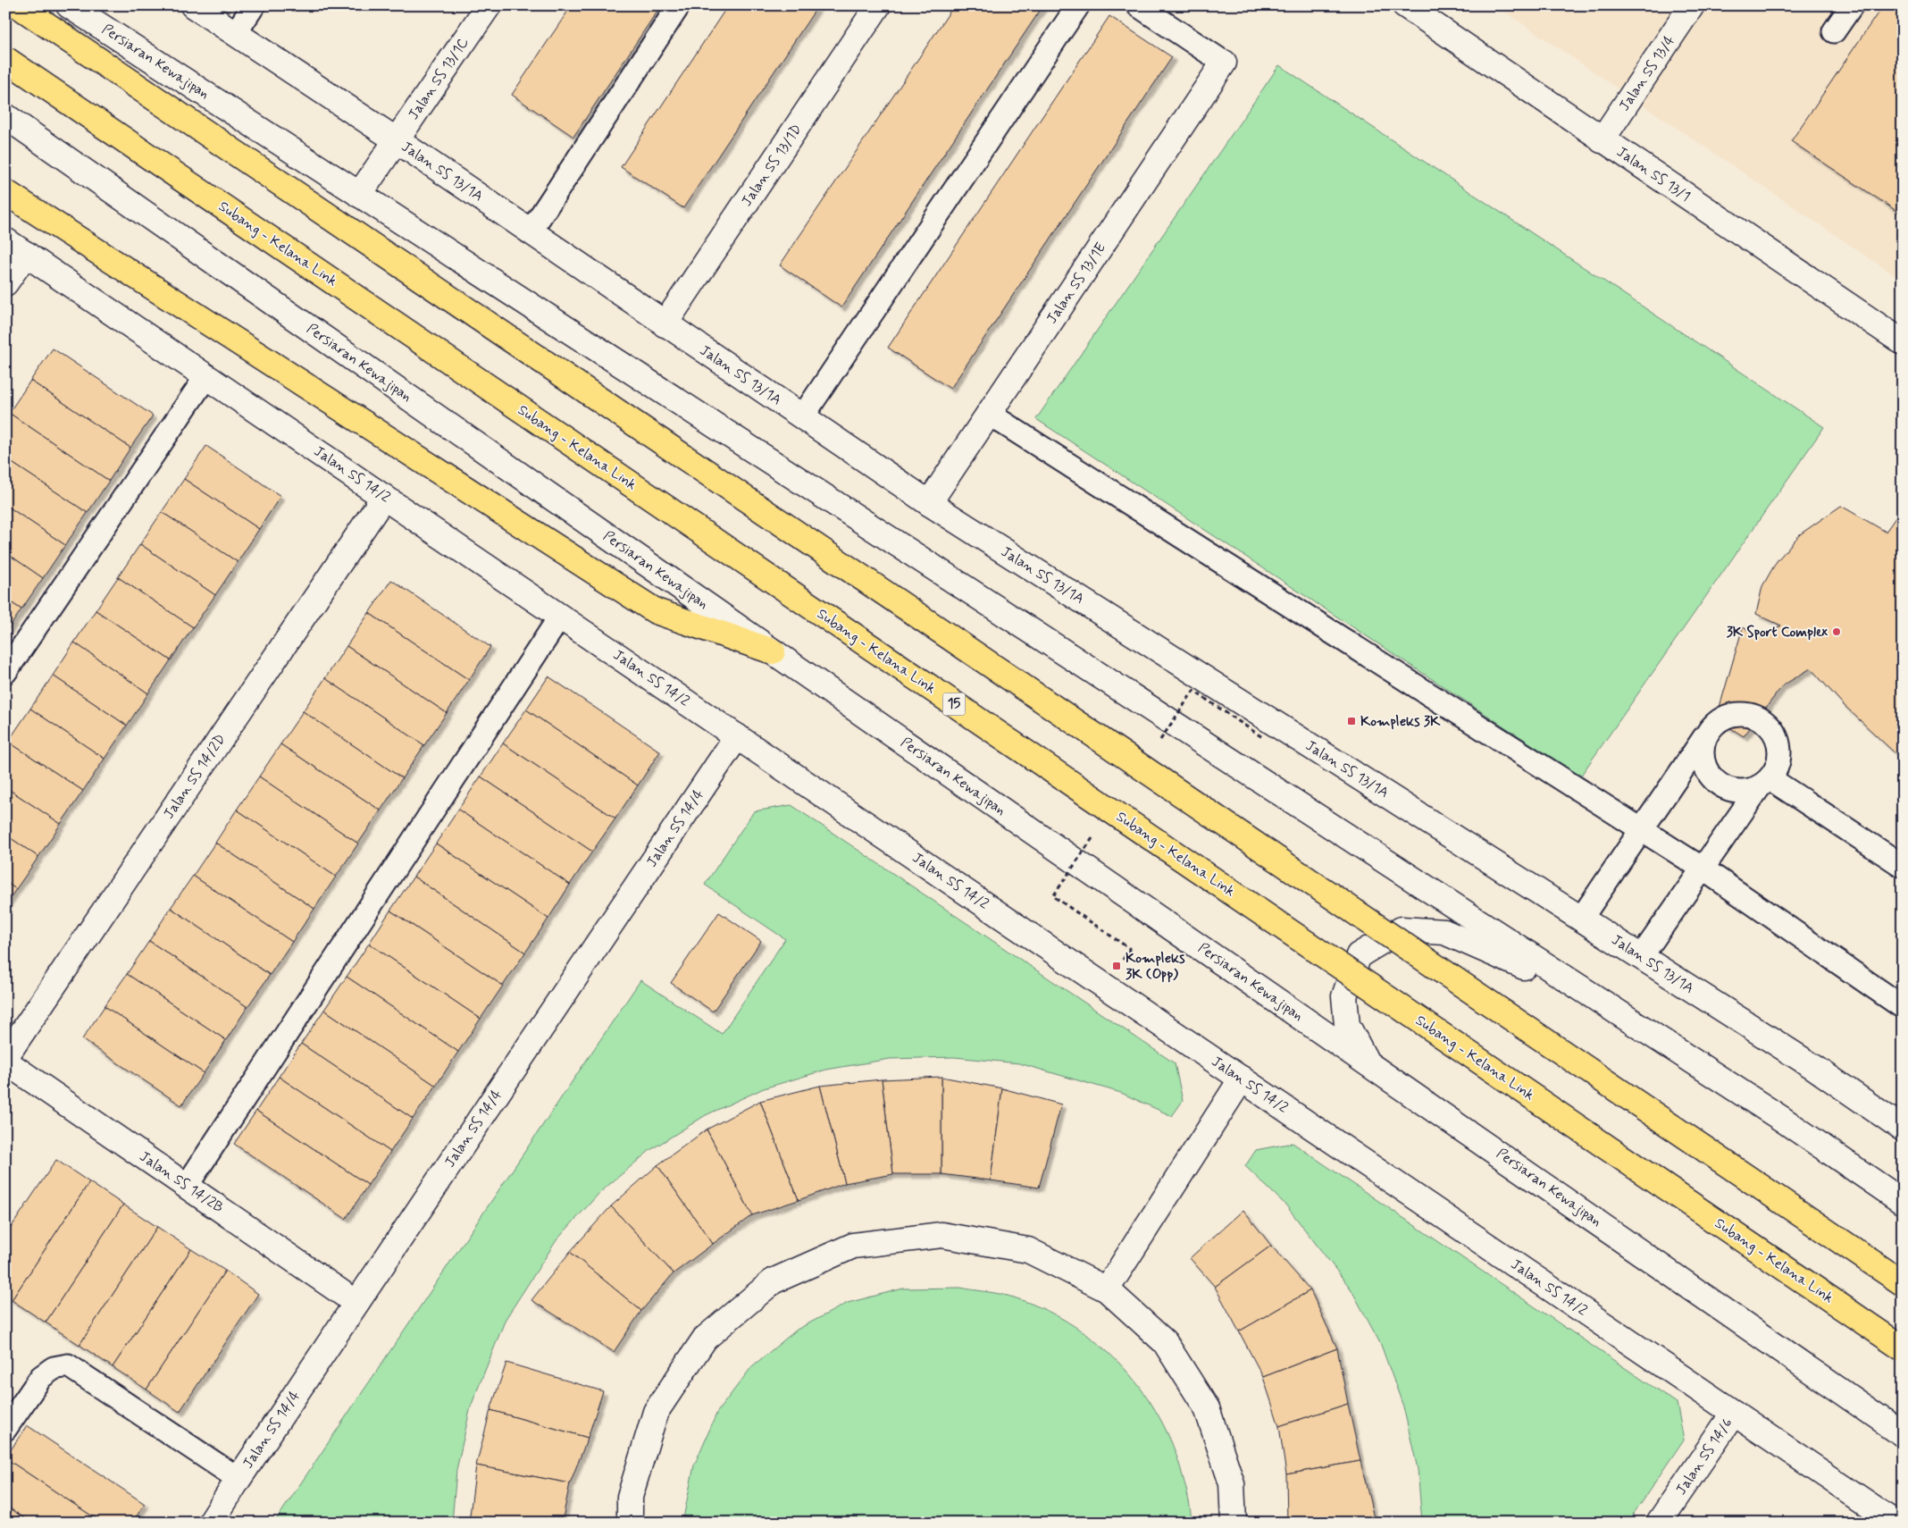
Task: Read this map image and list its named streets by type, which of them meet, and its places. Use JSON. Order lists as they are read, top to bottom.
{
  "streets": {
    "main road": ["Subang - Kelana Link", "15"],
    "street": [
      "Persiaran Kewajipan",
      "Jalan SS 13/4",
      "Jalan SS 13/1C",
      "Jalan SS 13/1D",
      "Jalan SS 13/1A",
      "Jalan SS 13/1",
      "Jalan SS 13/1E",
      "Jalan SS 14/2",
      "Jalan SS 14/2D",
      "Jalan SS 14/4",
      "Jalan SS 14/2B",
      "Jalan SS 14/6"
    ]
  },
  "crossings": [
    ["Persiaran Kewajipan", "Jalan SS 13/1C"],
    ["Jalan SS 13/4", "Jalan SS 13/1"],
    ["Jalan SS 13/1C", "Jalan SS 13/1A"],
    ["Jalan SS 13/1D", "Jalan SS 13/1A"],
    ["Jalan SS 13/1A", "Jalan SS 13/1E"],
    ["Jalan SS 14/2", "Jalan SS 14/2D"],
    ["Jalan SS 14/2", "Jalan SS 14/4"],
    ["Jalan SS 14/2", "Jalan SS 14/6"],
    ["Jalan SS 14/4", "Jalan SS 14/2B"]
  ],
  "places": {
    "other": ["3K Sport Complex"],
    "transit": ["Kompleks 3K", "Kompleks 3K (Opp)"]
  }
}
